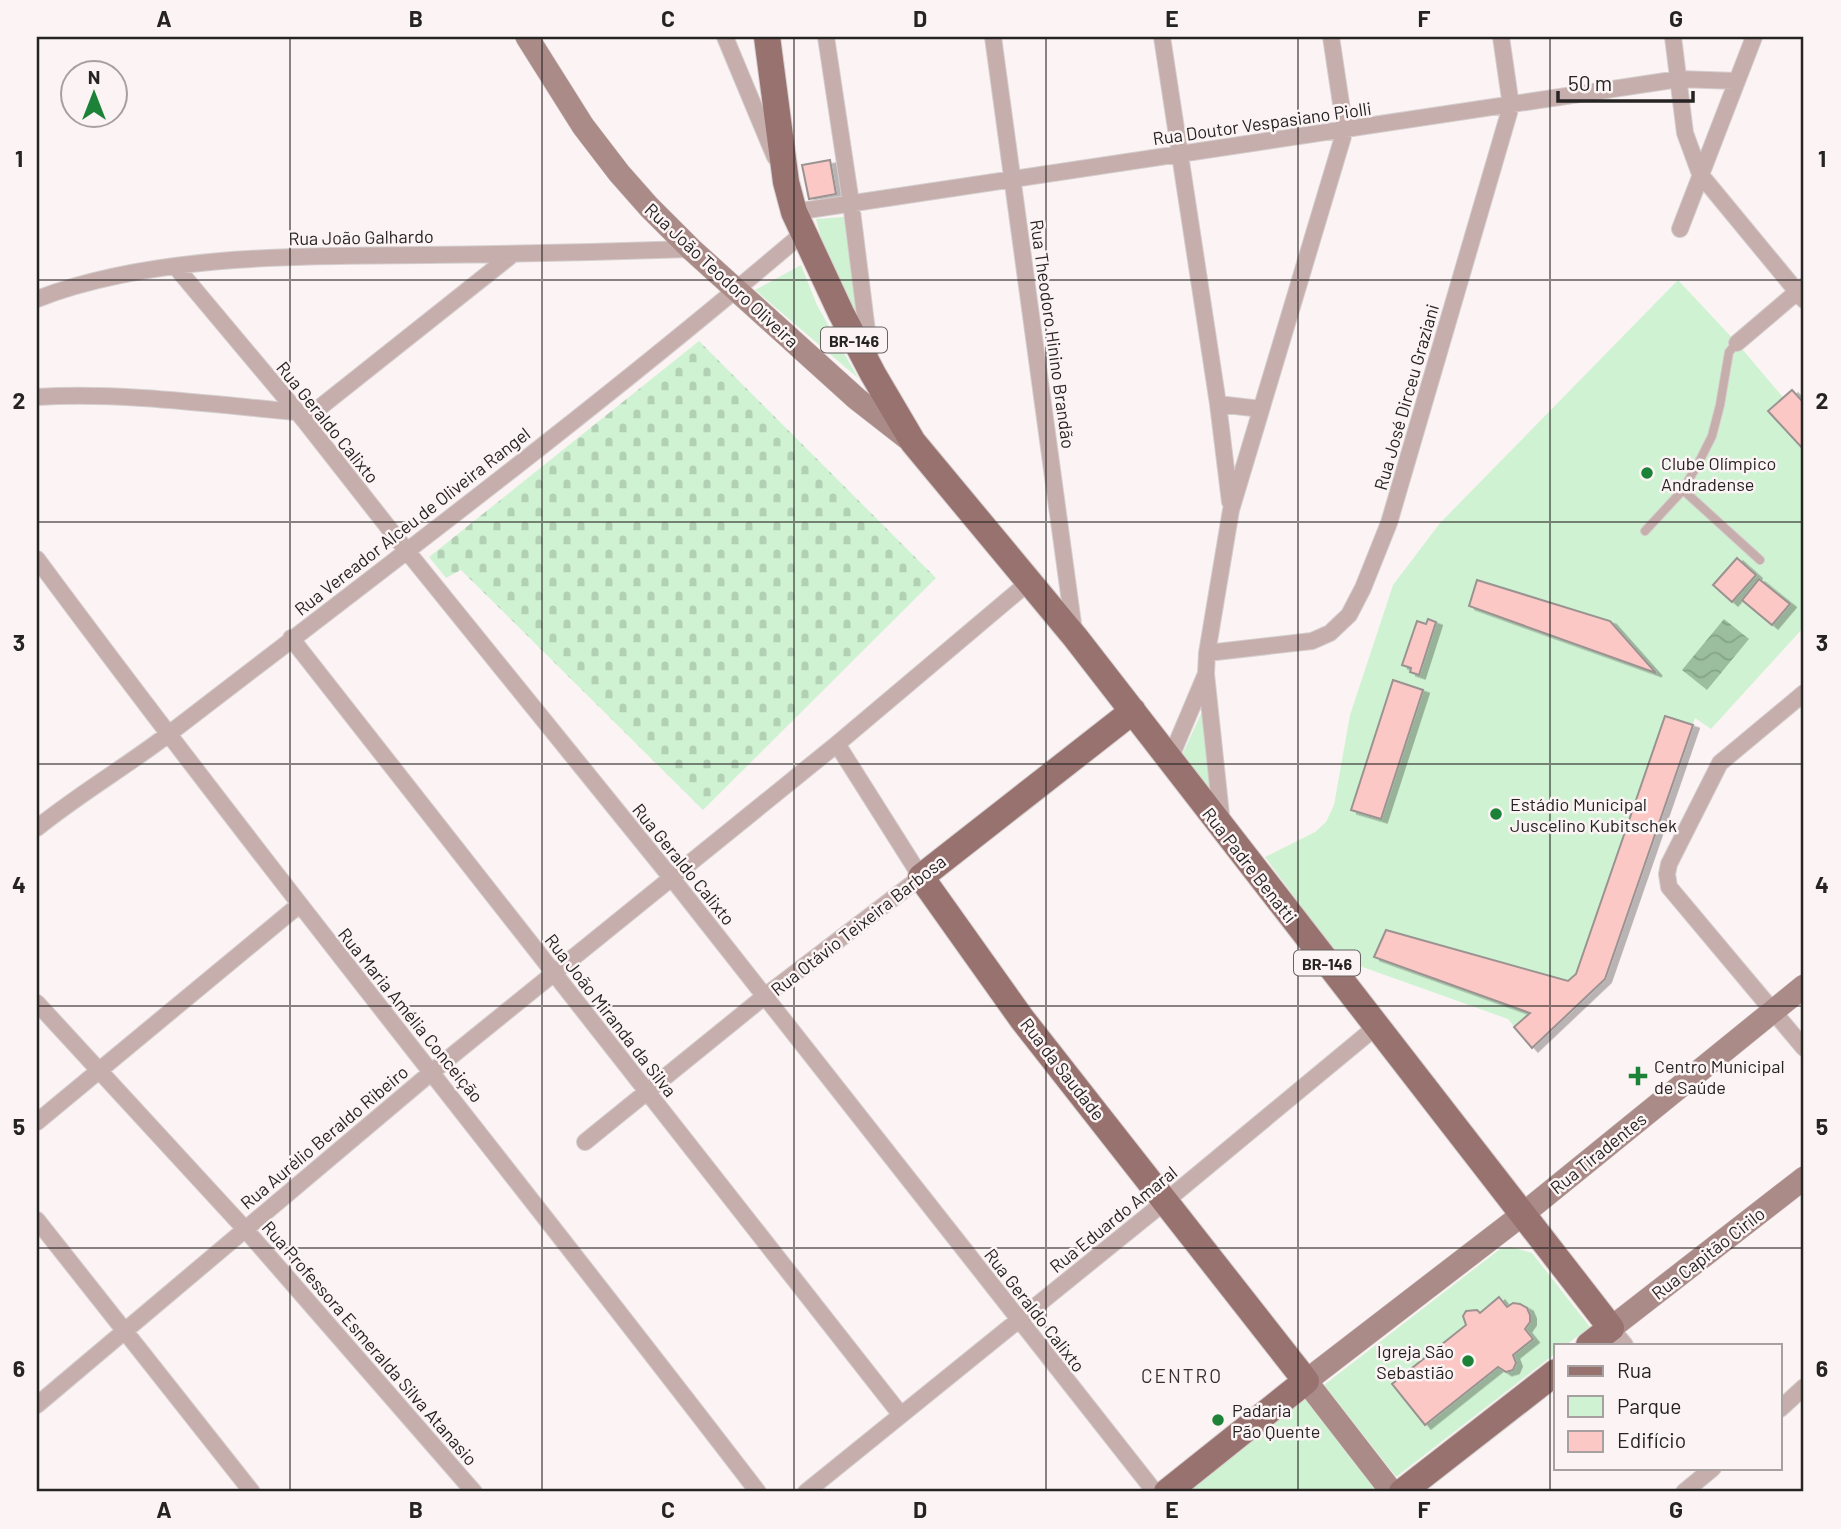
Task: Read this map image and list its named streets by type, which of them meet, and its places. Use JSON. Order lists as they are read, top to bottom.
{
  "streets": {
    "main road": [
      "Rua João Teodoro Oliveira",
      "BR-146",
      "Rua Padre Benatti",
      "Rua Otávio Teixeira Barbosa",
      "Rua da Saudade",
      "Rua Tiradentes",
      "Rua Capitão Cirilo"
    ],
    "street": [
      "Rua Doutor Vespasiano Piolli",
      "Rua João Galhardo",
      "Rua Theodoro Hinino Brandão",
      "Rua José Dirceu Graziani",
      "Rua Geraldo Calixto",
      "Rua Vereador Alceu de Oliveira Rangel",
      "Rua Maria Amélia Conceição",
      "Rua João Miranda da Silva",
      "Rua Aurélio Beraldo Ribeiro",
      "Rua Eduardo Amaral",
      "Rua Professora Esmeralda Silva Atanasio"
    ]
  },
  "crossings": [
    ["Rua Doutor Vespasiano Piolli", "Rua Theodoro Hinino Brandão"],
    ["Rua Doutor Vespasiano Piolli", "BR-146"],
    ["Rua Doutor Vespasiano Piolli", "Rua José Dirceu Graziani"],
    ["Rua Doutor Vespasiano Piolli", "Rua Vereador Alceu de Oliveira Rangel"],
    ["Rua João Galhardo", "Rua João Teodoro Oliveira"],
    ["Rua João Galhardo", "Rua Geraldo Calixto"],
    ["Rua João Teodoro Oliveira", "BR-146"],
    ["Rua João Teodoro Oliveira", "Rua Vereador Alceu de Oliveira Rangel"],
    ["Rua João Teodoro Oliveira", "Rua Padre Benatti"],
    ["Rua João Teodoro Oliveira", "Rua Aurélio Beraldo Ribeiro"],
    ["Rua Theodoro Hinino Brandão", "Rua Padre Benatti"],
    ["BR-146", "Rua Vereador Alceu de Oliveira Rangel"],
    ["BR-146", "Rua Padre Benatti"],
    ["BR-146", "Rua Tiradentes"],
    ["BR-146", "Rua Capitão Cirilo"],
    ["Rua Geraldo Calixto", "Rua Vereador Alceu de Oliveira Rangel"],
    ["Rua Geraldo Calixto", "Rua Otávio Teixeira Barbosa"],
    ["Rua Geraldo Calixto", "Rua Aurélio Beraldo Ribeiro"],
    ["Rua Geraldo Calixto", "Rua Eduardo Amaral"],
    ["Rua Vereador Alceu de Oliveira Rangel", "Rua Maria Amélia Conceição"],
    ["Rua Vereador Alceu de Oliveira Rangel", "Rua João Miranda da Silva"],
    ["Rua Padre Benatti", "Rua Otávio Teixeira Barbosa"],
    ["Rua Padre Benatti", "Rua Aurélio Beraldo Ribeiro"],
    ["Rua Padre Benatti", "Rua Tiradentes"],
    ["Rua Padre Benatti", "Rua Eduardo Amaral"],
    ["Rua Otávio Teixeira Barbosa", "Rua João Miranda da Silva"],
    ["Rua Otávio Teixeira Barbosa", "Rua da Saudade"],
    ["Rua Maria Amélia Conceição", "Rua Aurélio Beraldo Ribeiro"],
    ["Rua João Miranda da Silva", "Rua Aurélio Beraldo Ribeiro"],
    ["Rua João Miranda da Silva", "Rua Eduardo Amaral"],
    ["Rua da Saudade", "Rua Aurélio Beraldo Ribeiro"],
    ["Rua da Saudade", "Rua Tiradentes"],
    ["Rua da Saudade", "Rua Eduardo Amaral"],
    ["Rua Aurélio Beraldo Ribeiro", "Rua Professora Esmeralda Silva Atanasio"]
  ],
  "districts": ["CENTRO"],
  "places": {
    "other": [
      "Clube Olímpico Andradense",
      "Estádio Municipal Juscelino Kubitschek",
      "Igreja São Sebastião",
      "Padaria Pão Quente"
    ],
    "health": ["Centro Municipal de Saúde"]
  },
  "legend": ["Rua", "Parque", "Edifício"],
  "scale_bar": "50 m",
  "north": "top",
  "grid": {
    "columns": [
      "A",
      "B",
      "C",
      "D",
      "E",
      "F",
      "G"
    ],
    "rows": [
      "1",
      "2",
      "3",
      "4",
      "5",
      "6"
    ]
  }
}
